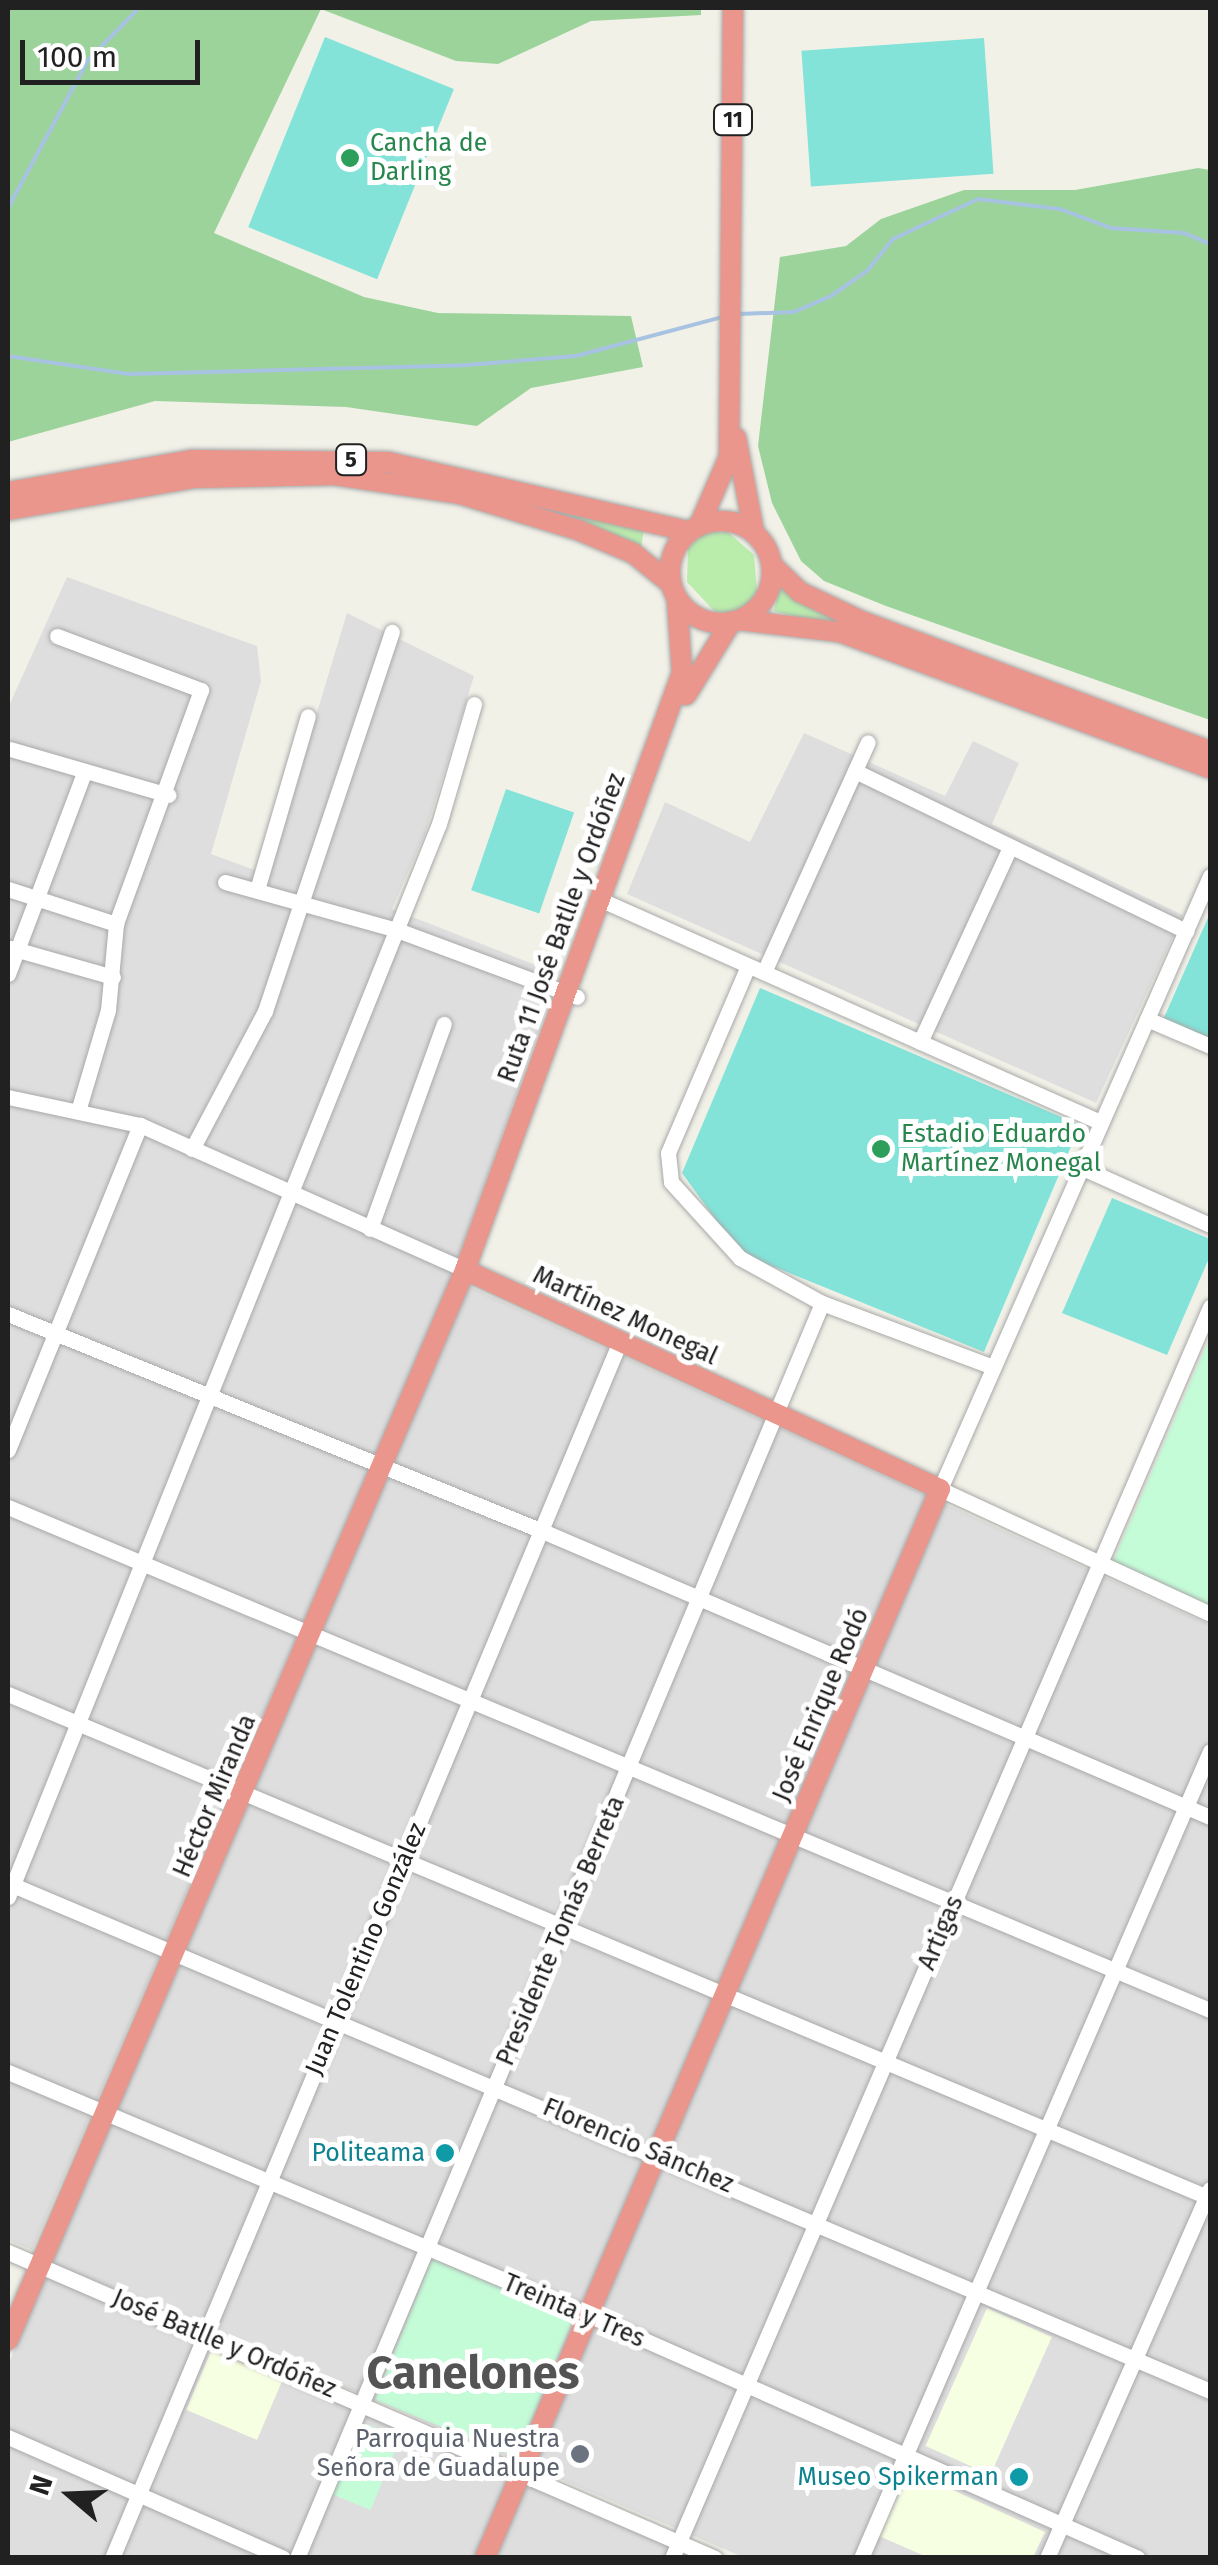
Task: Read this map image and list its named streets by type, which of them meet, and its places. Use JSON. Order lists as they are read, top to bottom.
{
  "streets": {
    "highway": [
      "11",
      "5",
      "Ruta 11 José Batlle y Ordóñez",
      "Martínez Monegal",
      "José Enrique Rodó",
      "Héctor Miranda"
    ],
    "street": [
      "Presidente Tomás Berreta",
      "Artigas",
      "Juan Tolentino González",
      "Florencio Sánchez",
      "Treinta y Tres",
      "José Batlle y Ordóñez"
    ]
  },
  "crossings": [
    ["11", "5"],
    ["11", "Ruta 11 José Batlle y Ordóñez"],
    ["5", "Ruta 11 José Batlle y Ordóñez"],
    ["Ruta 11 José Batlle y Ordóñez", "Martínez Monegal"],
    ["Ruta 11 José Batlle y Ordóñez", "Héctor Miranda"],
    ["Martínez Monegal", "José Enrique Rodó"],
    ["Martínez Monegal", "Héctor Miranda"],
    ["Martínez Monegal", "Presidente Tomás Berreta"],
    ["Martínez Monegal", "Artigas"],
    ["Martínez Monegal", "Juan Tolentino González"],
    ["José Enrique Rodó", "Florencio Sánchez"],
    ["José Enrique Rodó", "Treinta y Tres"],
    ["José Enrique Rodó", "José Batlle y Ordóñez"],
    ["Héctor Miranda", "Florencio Sánchez"],
    ["Héctor Miranda", "Treinta y Tres"],
    ["Héctor Miranda", "José Batlle y Ordóñez"],
    ["Presidente Tomás Berreta", "Florencio Sánchez"],
    ["Presidente Tomás Berreta", "Treinta y Tres"],
    ["Presidente Tomás Berreta", "José Batlle y Ordóñez"],
    ["Artigas", "Florencio Sánchez"],
    ["Artigas", "Treinta y Tres"],
    ["Artigas", "José Batlle y Ordóñez"],
    ["Juan Tolentino González", "Florencio Sánchez"],
    ["Juan Tolentino González", "Treinta y Tres"],
    ["Juan Tolentino González", "José Batlle y Ordóñez"]
  ],
  "districts": ["Canelones"],
  "places": [
    "Cancha de Darling",
    "Estadio Eduardo Martínez Monegal",
    "Politeama",
    "Parroquia Nuestra Señora de Guadalupe",
    "Museo Spikerman"
  ],
  "scale_bar": "100 m",
  "north": "left"
}
